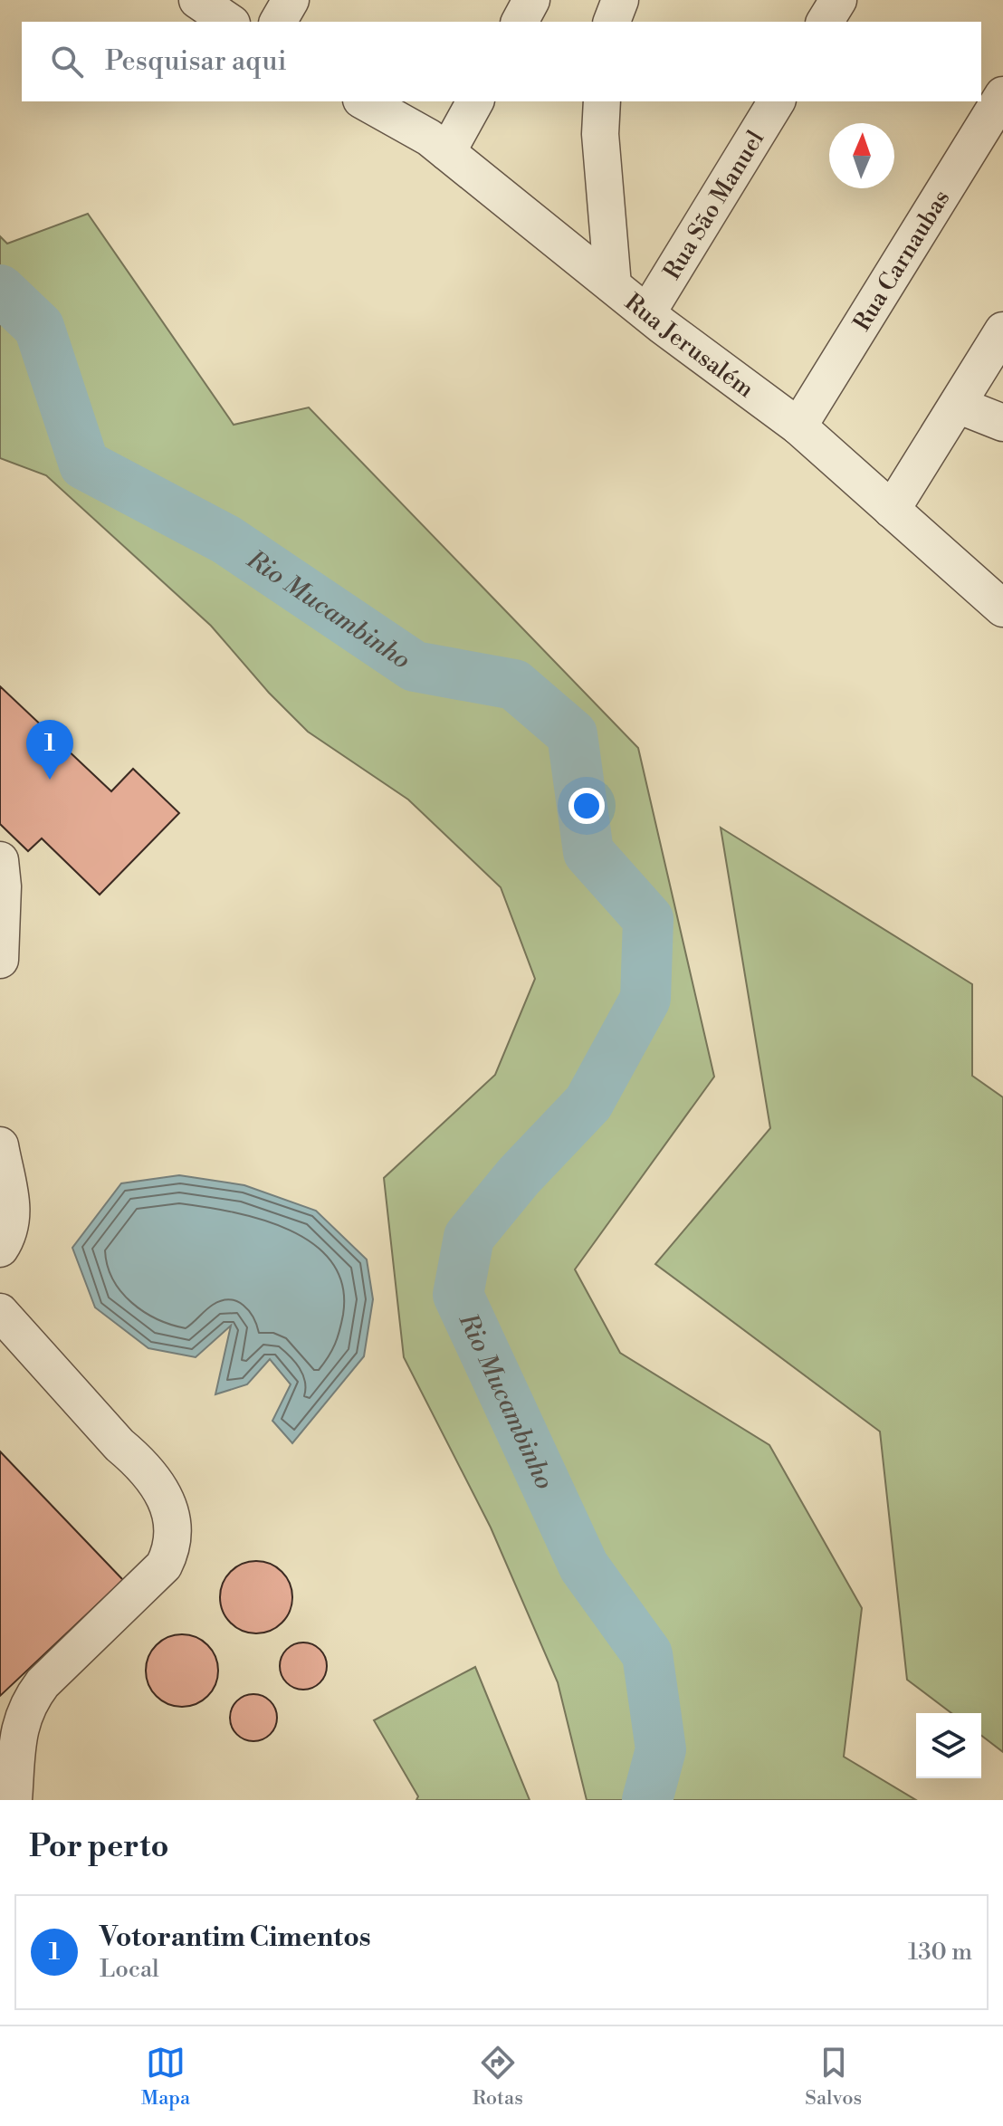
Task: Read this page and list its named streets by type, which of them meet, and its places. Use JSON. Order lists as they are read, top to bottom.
{
  "streets": {
    "street": ["Rua São Manuel", "Rua Carnaubas", "Rua Jerusalém"]
  },
  "crossings": [
    ["Rua São Manuel", "Rua Jerusalém"],
    ["Rua Carnaubas", "Rua Jerusalém"]
  ],
  "water": ["Rio Mucambinho"],
  "north": "top",
  "page": {
    "search": "Pesquisar aqui",
    "pins": "1",
    "heading": "Por perto",
    "list": [
      {
        "mark": "1",
        "name": "Votorantim Cimentos",
        "note": "Local",
        "value": "130 m"
      }
    ],
    "nav": ["Mapa", "Rotas", "Salvos"]
  }
}
